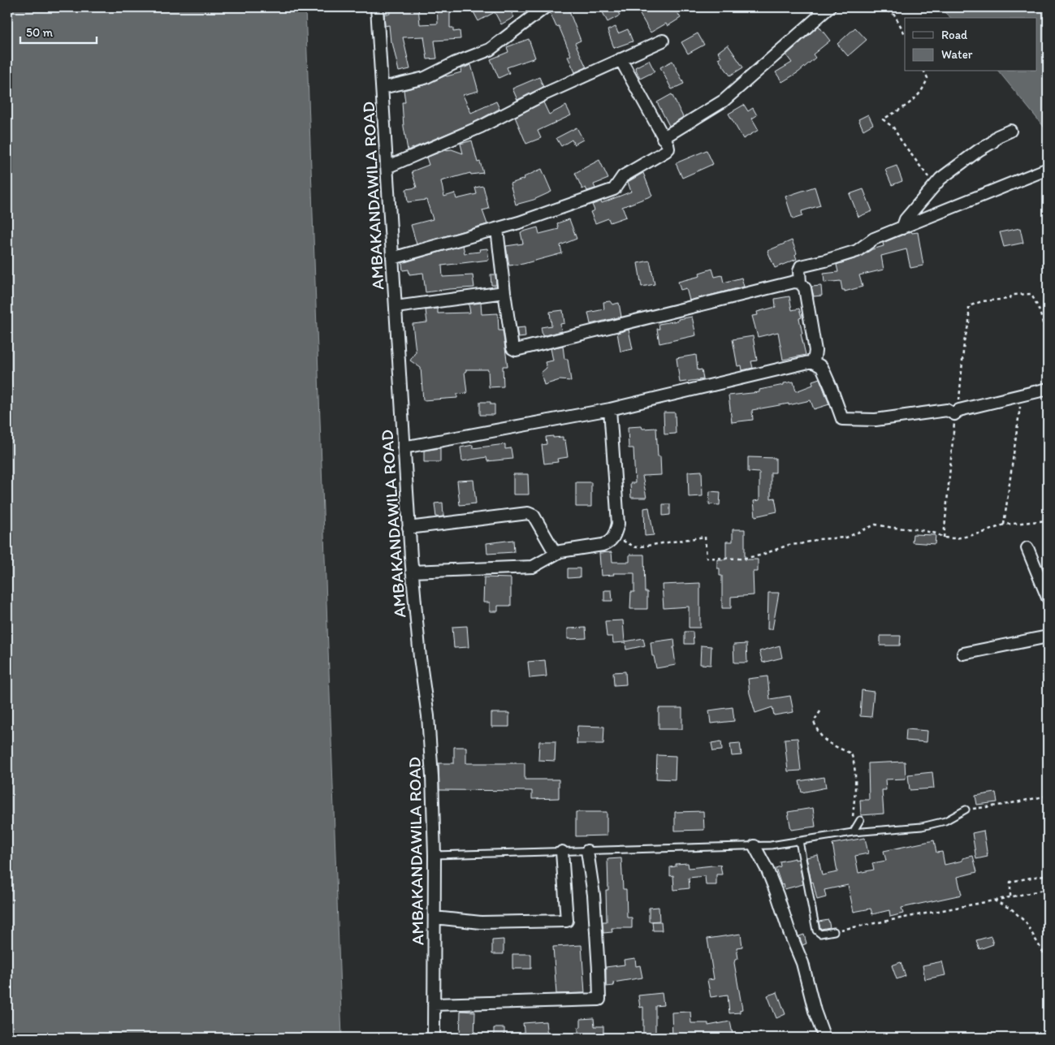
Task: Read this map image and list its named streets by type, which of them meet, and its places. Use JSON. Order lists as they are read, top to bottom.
{
  "streets": {
    "street": ["AMBAKANDAWILA ROAD"]
  },
  "legend": ["Road", "Water"],
  "scale_bar": "50 m"
}
